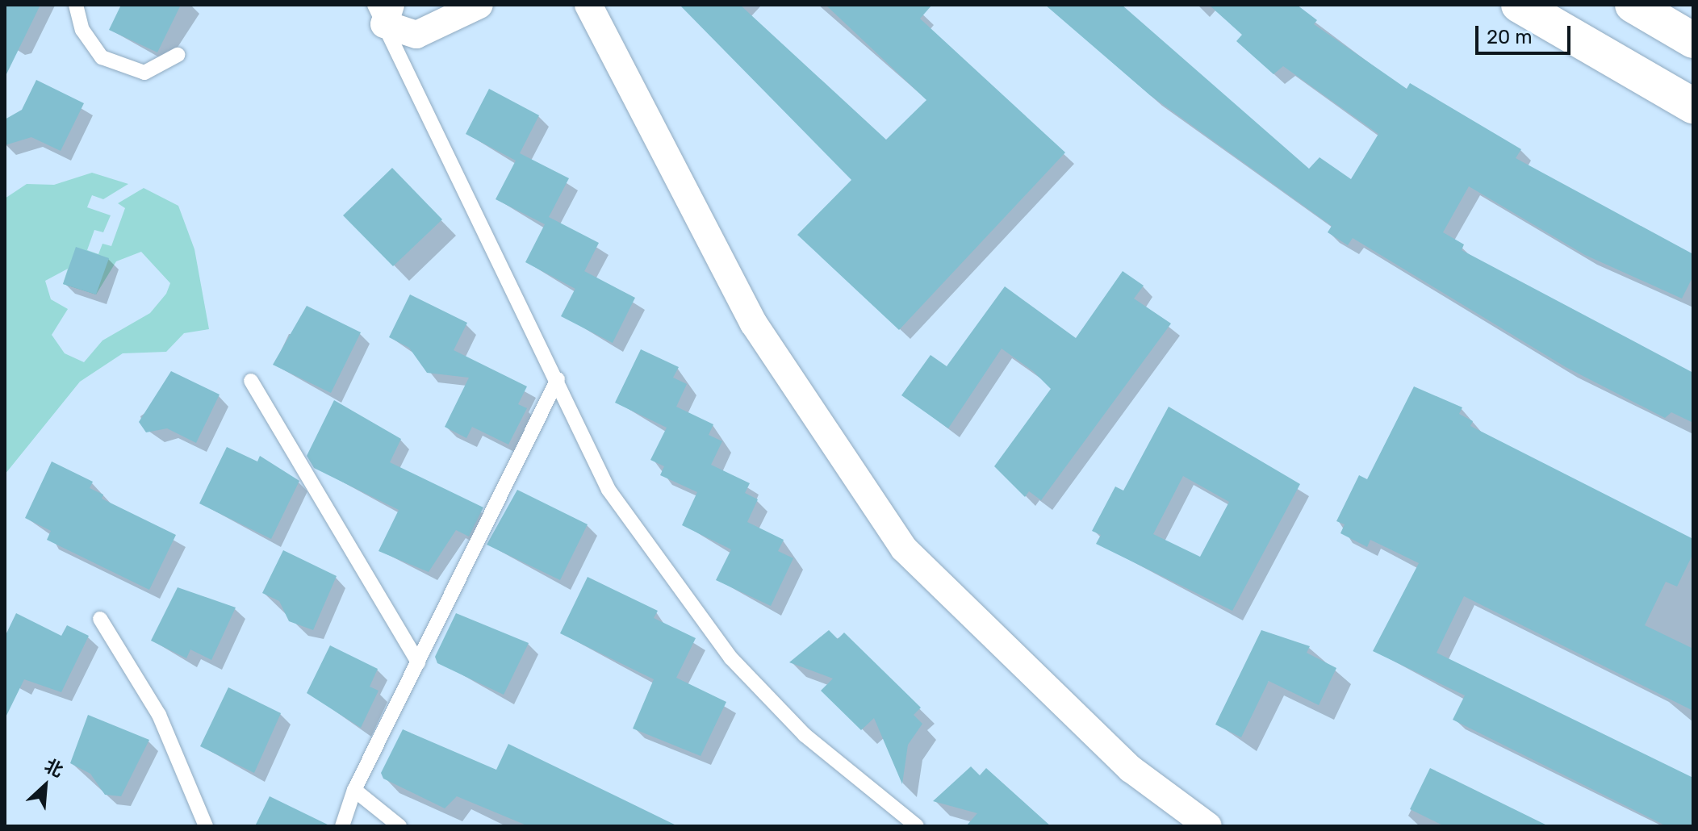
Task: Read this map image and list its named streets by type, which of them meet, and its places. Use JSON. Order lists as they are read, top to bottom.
{
  "scale_bar": "20 m",
  "north": "top right"
}
